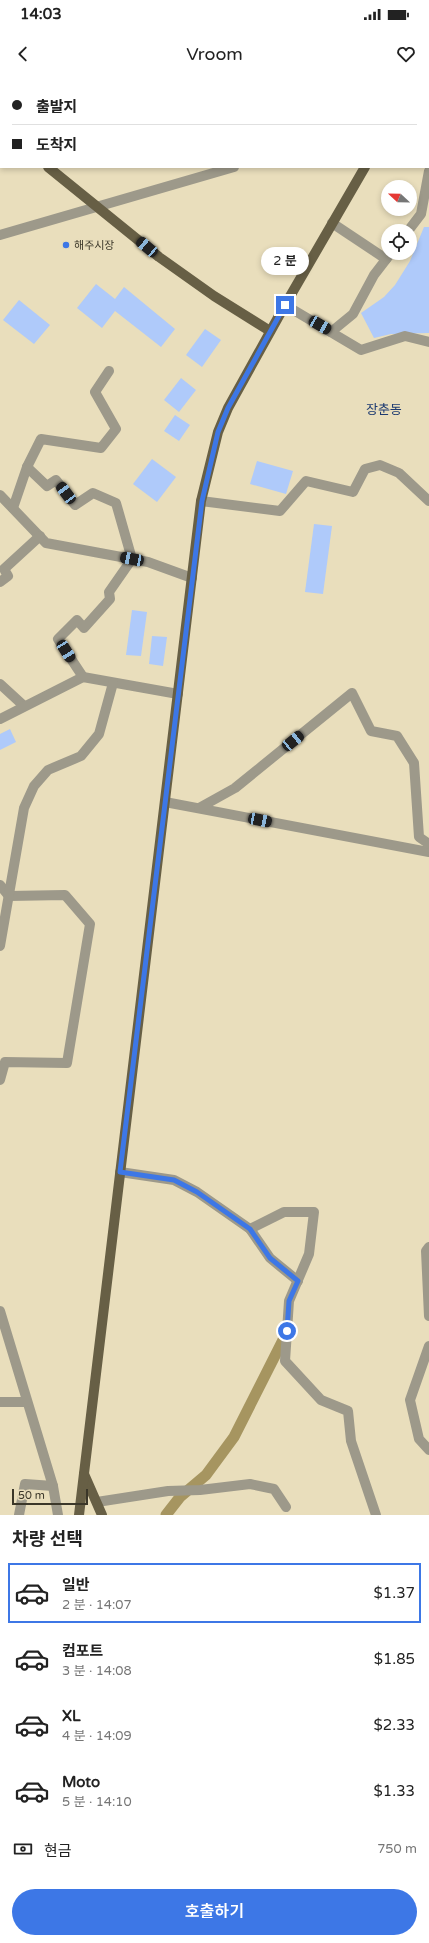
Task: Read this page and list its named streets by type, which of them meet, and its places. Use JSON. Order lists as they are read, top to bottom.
{
  "districts": ["장춘동"],
  "places": ["해주시장"],
  "scale_bar": "50 m",
  "north": "left",
  "page": {
    "status": "14:03",
    "header": "Vroom",
    "banner": ["출발지", "도착지"],
    "bubble": "2 분",
    "scale": "50 m",
    "heading": "차량 선택",
    "list": [
      {
        "name": "일반",
        "note": "2 분 · 14:07",
        "value": "$1.37"
      },
      {
        "name": "컴포트",
        "note": "3 분 · 14:08",
        "value": "$1.85"
      },
      {
        "name": "XL",
        "note": "4 분 · 14:09",
        "value": "$2.33"
      },
      {
        "name": "Moto",
        "note": "5 분 · 14:10",
        "value": "$1.33"
      }
    ],
    "pay": ["현금", "750 m"],
    "buttons": "호출하기"
  }
}
